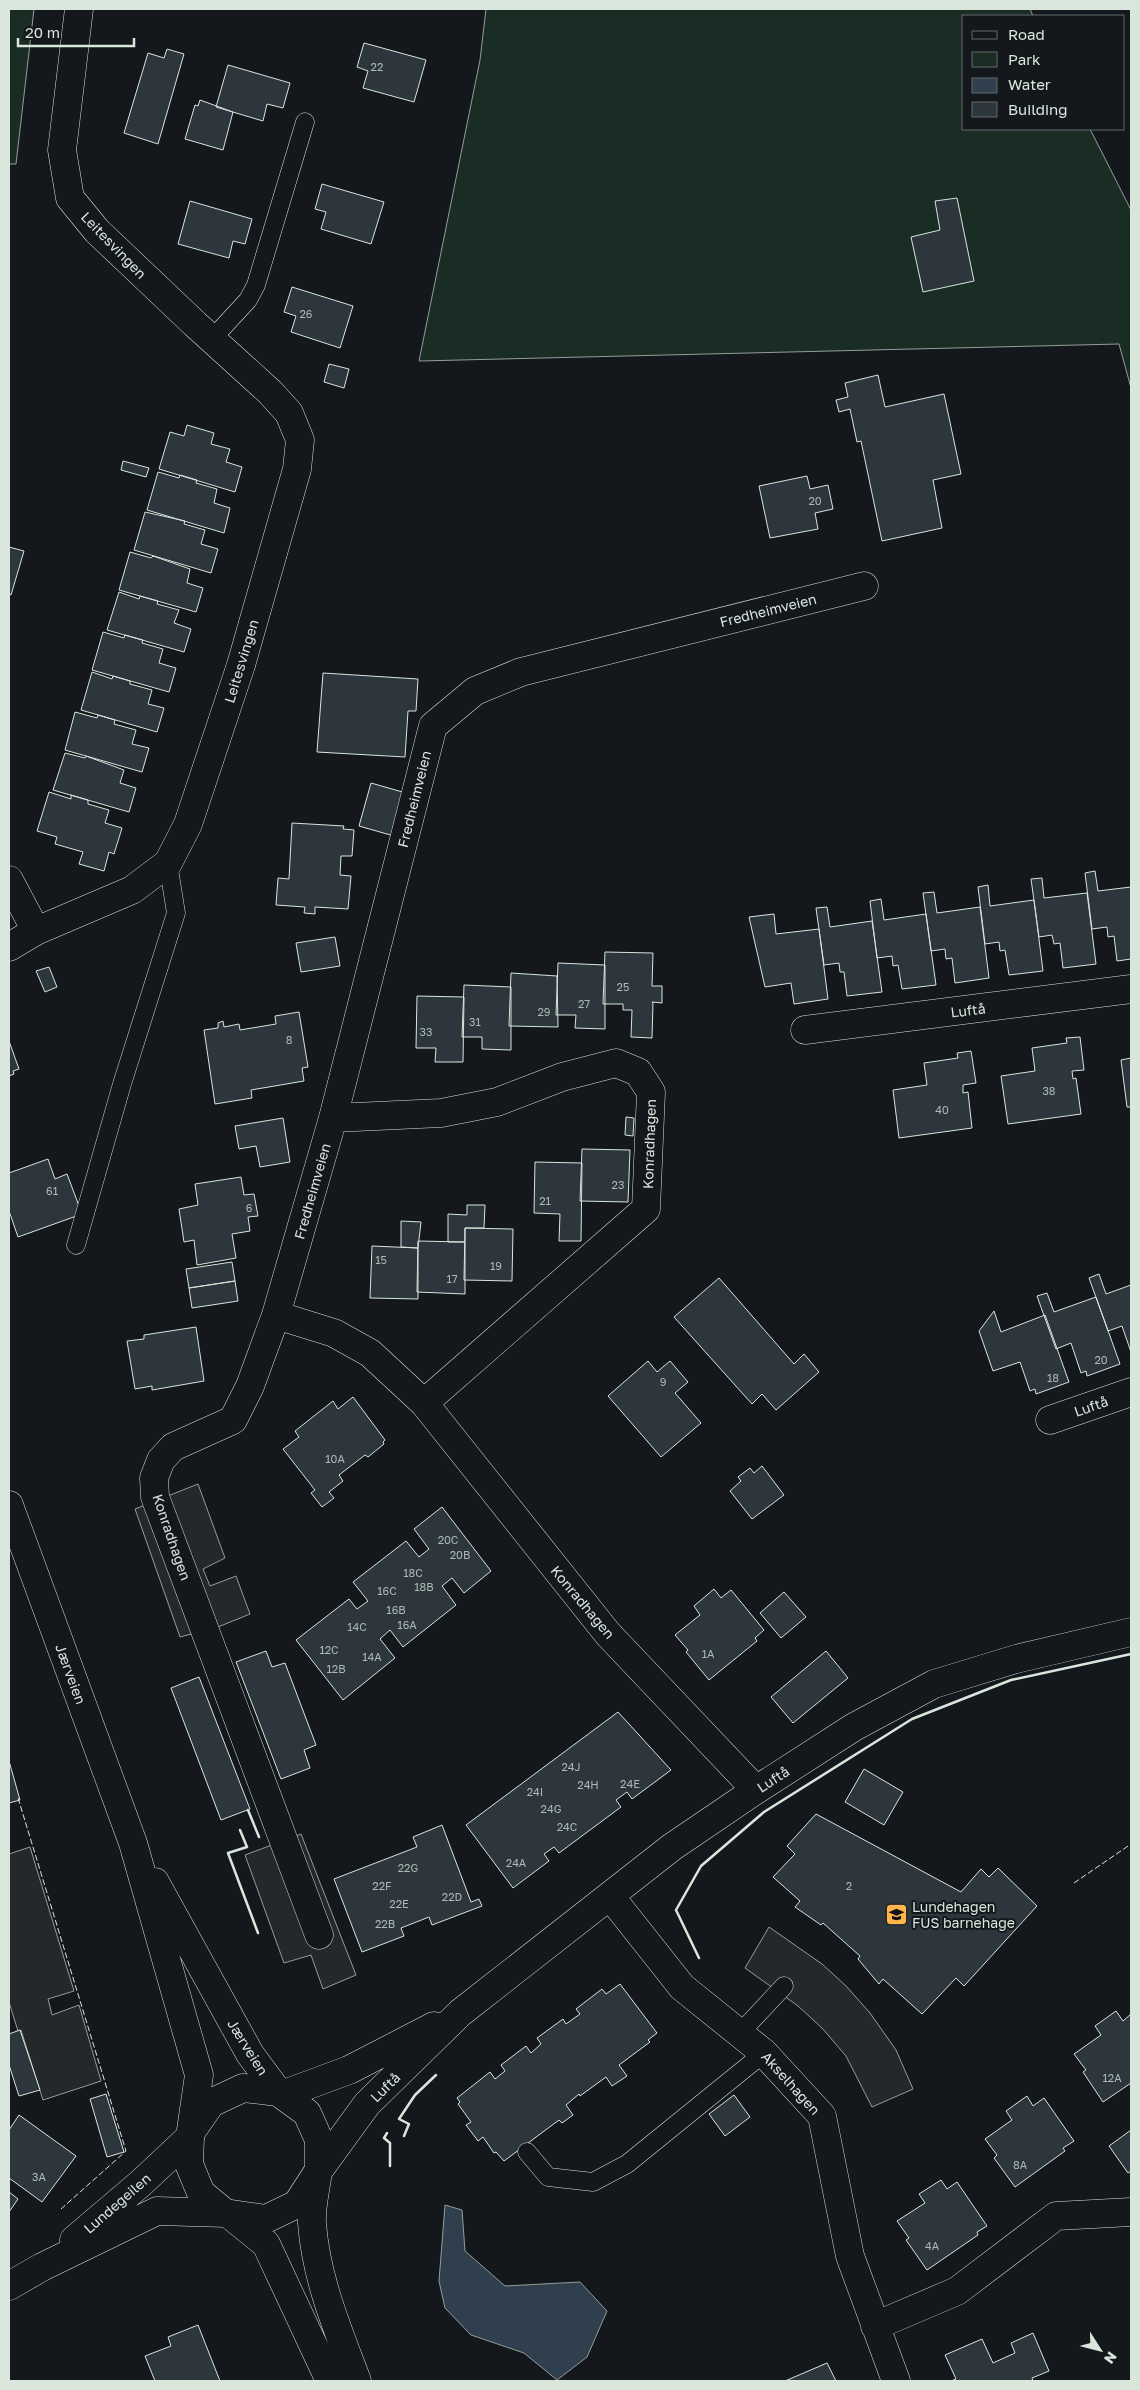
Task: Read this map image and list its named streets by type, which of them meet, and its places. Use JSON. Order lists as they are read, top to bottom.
{
  "streets": {
    "street": [
      "Leitesvingen",
      "Fredheimveien",
      "Luftå",
      "Konradhagen",
      "Jærveien",
      "Akselhagen",
      "Lundegeilen"
    ]
  },
  "crossings": [
    ["Fredheimveien", "Konradhagen"],
    ["Luftå", "Konradhagen"],
    ["Luftå", "Jærveien"],
    ["Luftå", "Akselhagen"],
    ["Luftå", "Lundegeilen"],
    ["Jærveien", "Lundegeilen"]
  ],
  "places": {
    "school or university": ["Lundehagen FUS barnehage"]
  },
  "house_numbers": [
    "22",
    "26",
    "20",
    "25",
    "27",
    "29",
    "31",
    "33",
    "8",
    "38",
    "40",
    "23",
    "61",
    "21",
    "6",
    "15",
    "19",
    "17",
    "20",
    "18",
    "9",
    "10A",
    "20C",
    "20B",
    "18C",
    "18B",
    "16C",
    "16B",
    "16A",
    "14C",
    "12C",
    "1A",
    "14A",
    "12B",
    "24J",
    "24E",
    "24H",
    "24I",
    "24G",
    "24C",
    "24A",
    "22G",
    "22F",
    "2",
    "22D",
    "22E",
    "22B",
    "12A",
    "8A",
    "3A",
    "4A"
  ],
  "legend": [
    "Road",
    "Park",
    "Water",
    "Building"
  ],
  "scale_bar": "20 m",
  "north": "bottom right"
}
